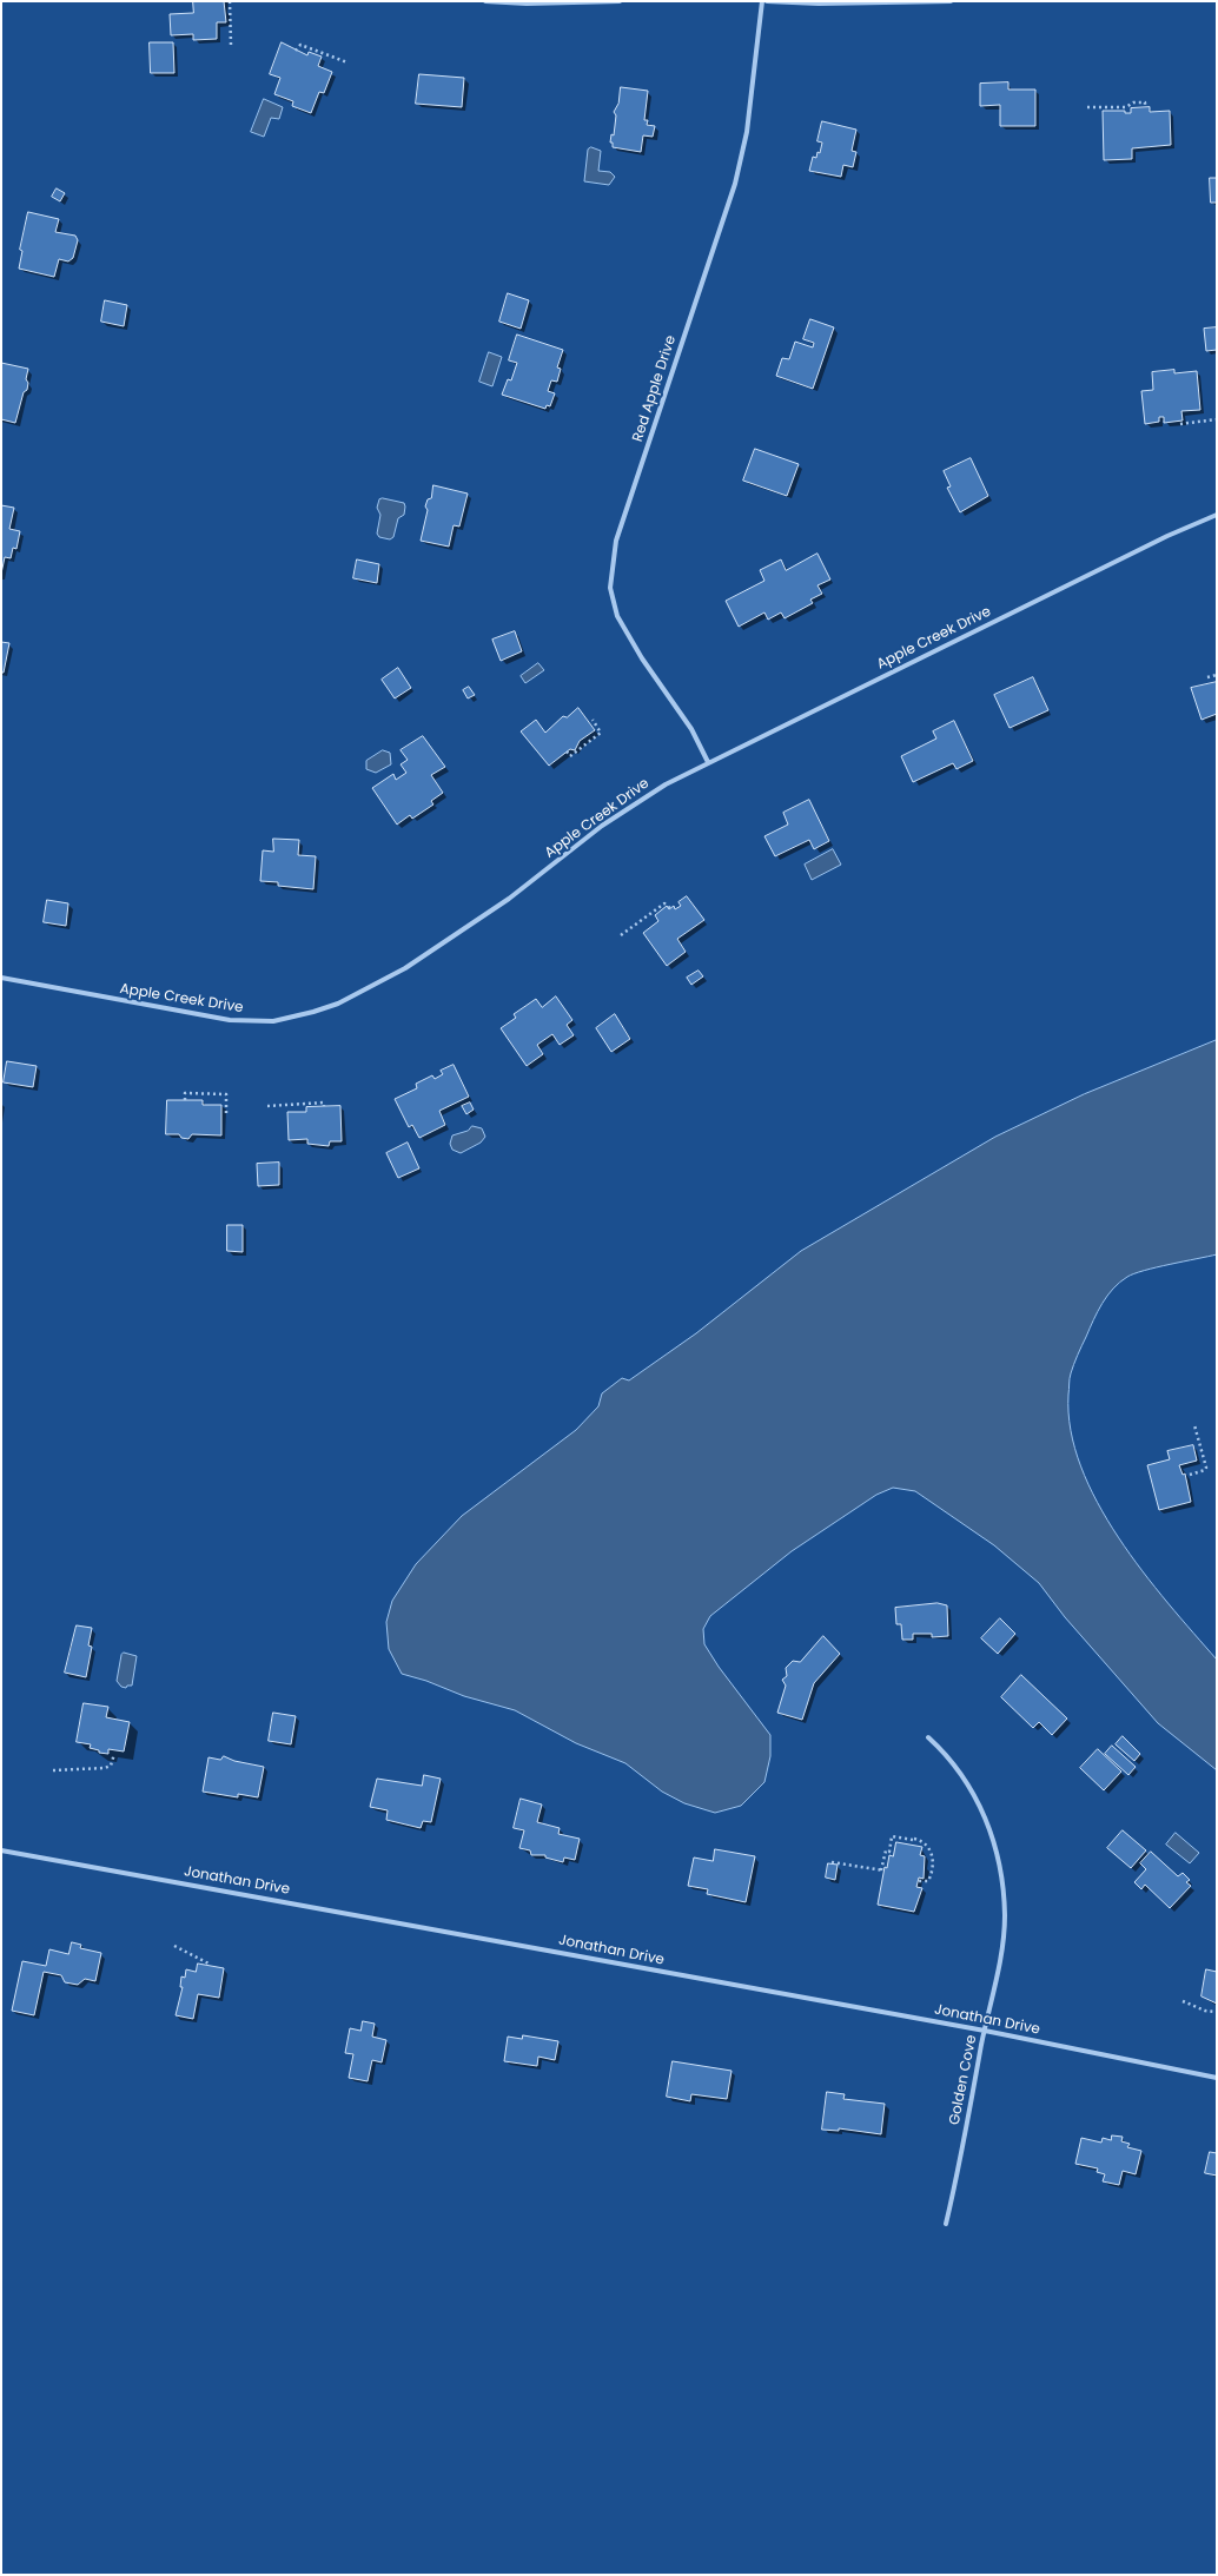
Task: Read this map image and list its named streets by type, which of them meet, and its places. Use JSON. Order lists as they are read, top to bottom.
{
  "streets": {
    "street": [
      "Red Apple Drive",
      "Apple Creek Drive",
      "Jonathan Drive",
      "Golden Cove"
    ]
  },
  "crossings": [
    ["Red Apple Drive", "Apple Creek Drive"],
    ["Jonathan Drive", "Golden Cove"]
  ]
}
